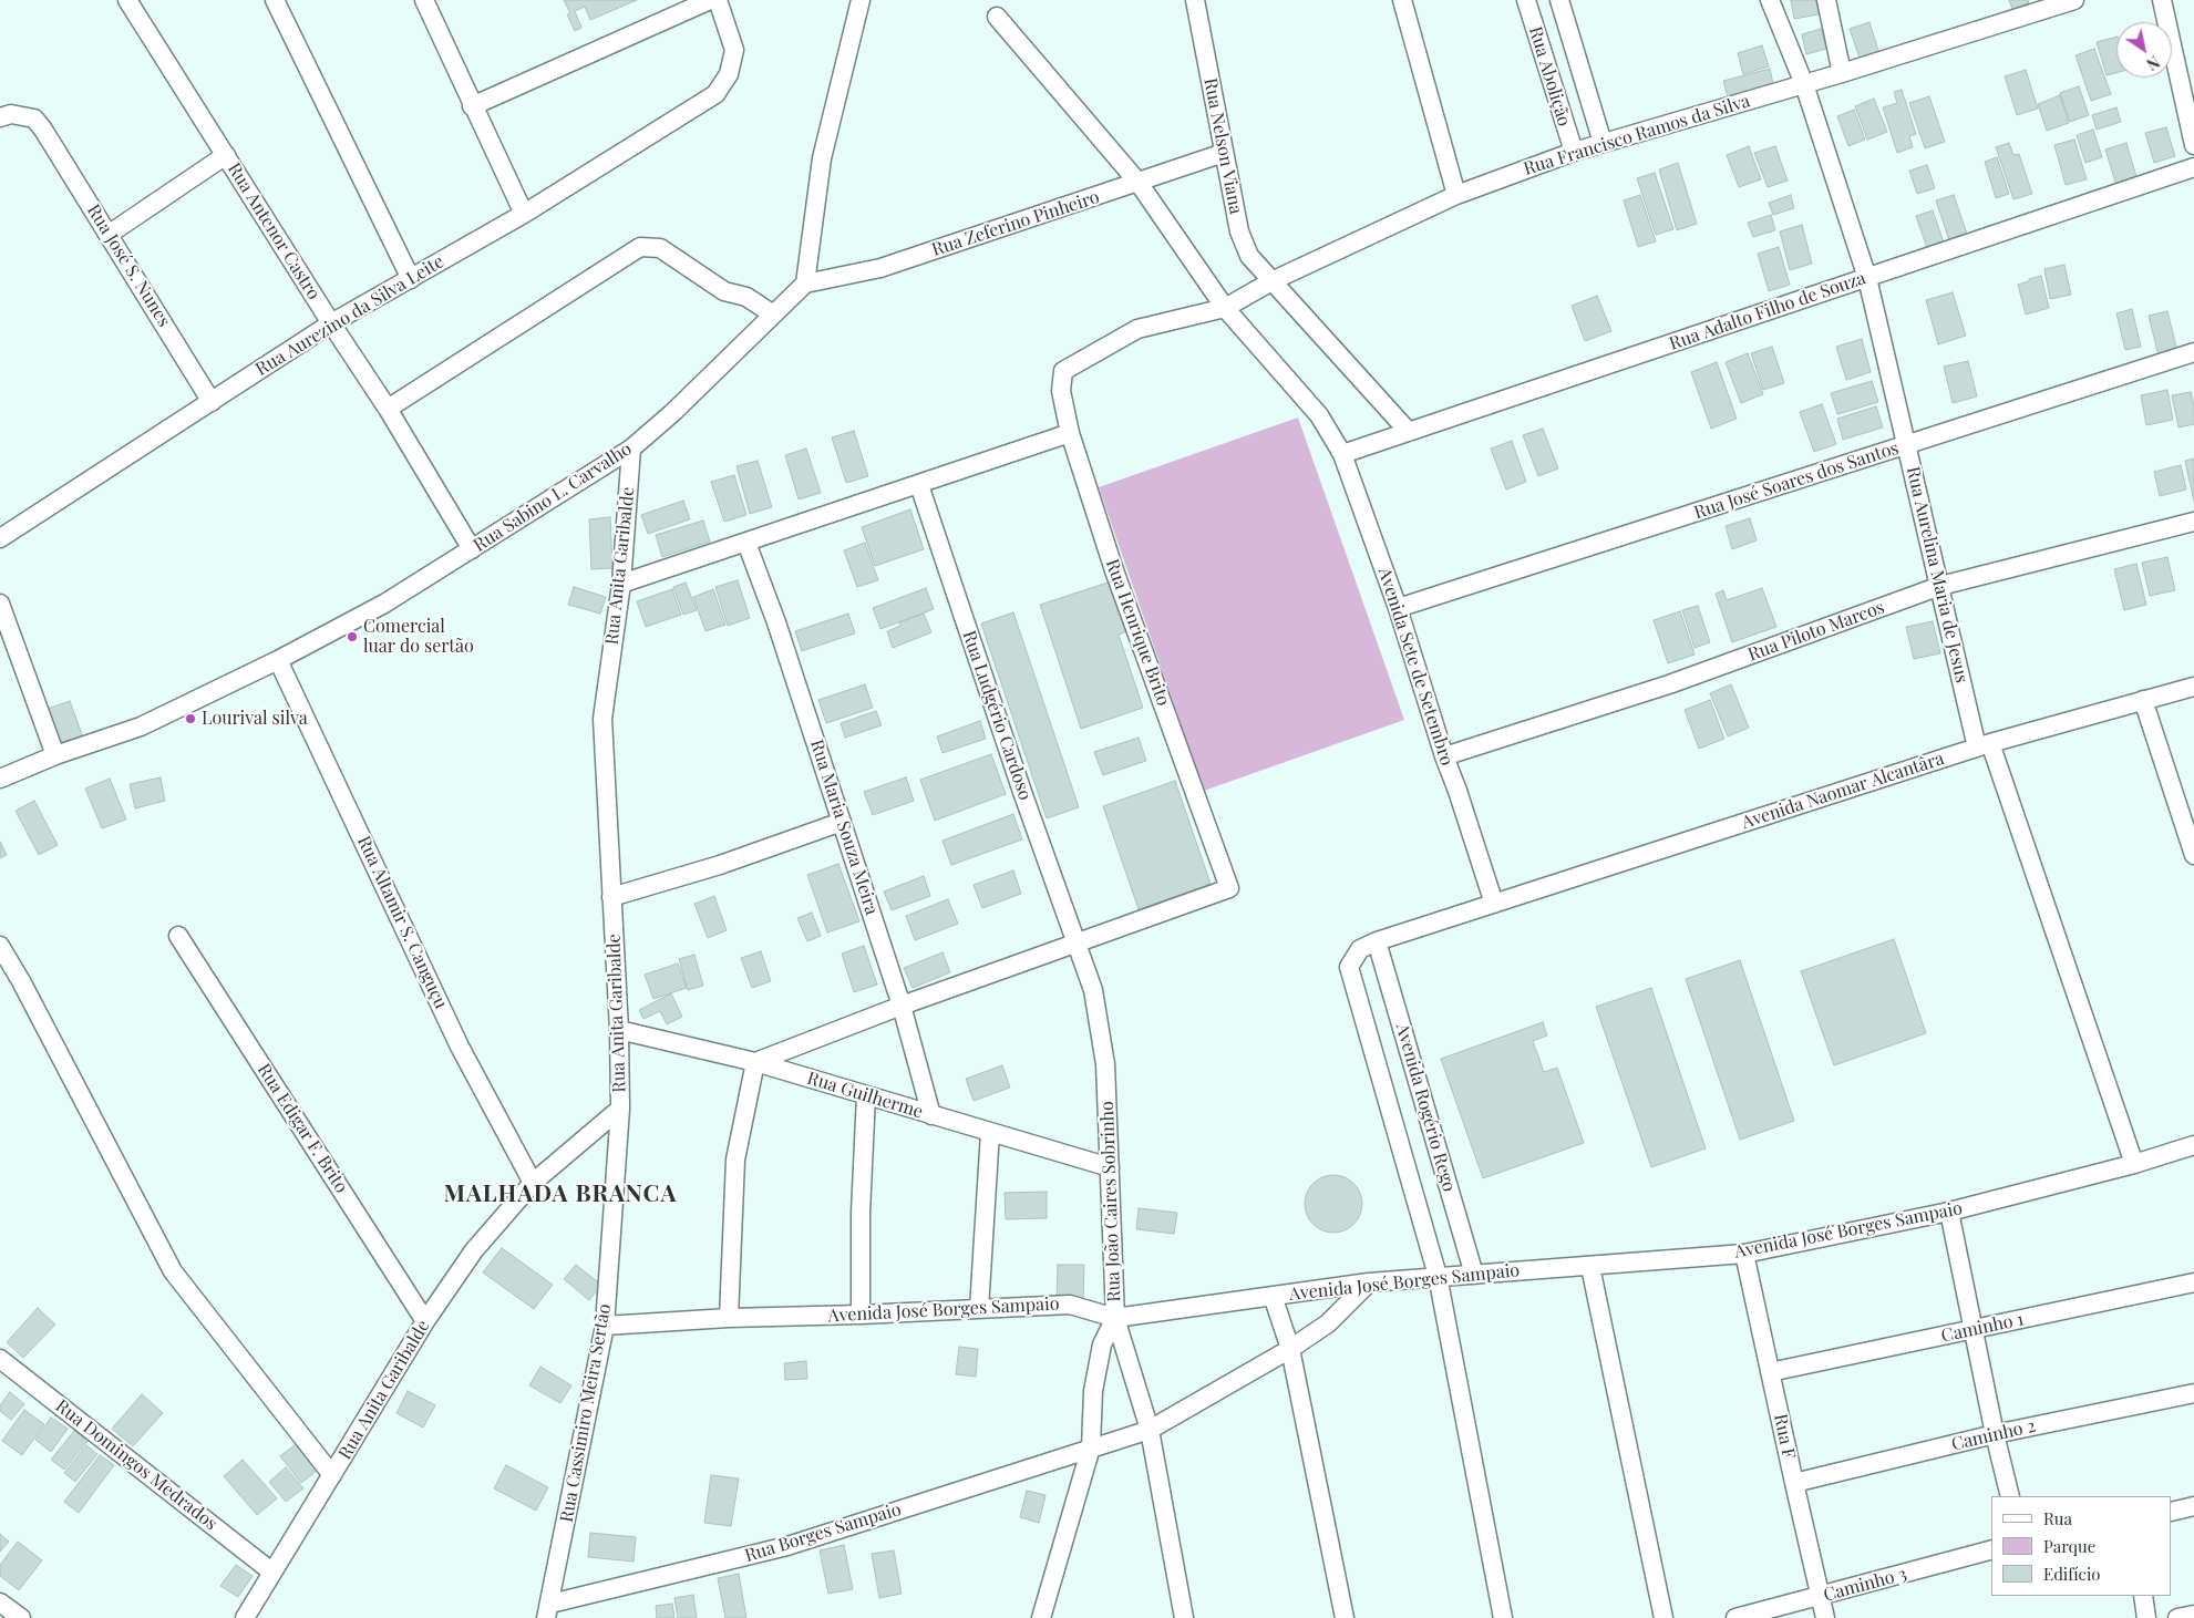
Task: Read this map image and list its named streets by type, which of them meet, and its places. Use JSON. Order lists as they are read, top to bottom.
{
  "streets": {
    "street": [
      "Rua Abolição",
      "Rua Francisco Ramos da Silva",
      "Rua Nelson Viana",
      "Rua Zeferino Pinheiro",
      "Rua Antenor Castro",
      "Rua José S. Nunes",
      "Rua Adalto Filho de Souza",
      "Rua Aurezino da Silva Leite",
      "Rua José Soares dos Santos",
      "Rua Sabino L. Carvalho",
      "Rua Anita Garibalde",
      "Rua Aurelina Maria de Jesus",
      "Rua Piloto Marcos",
      "Rua Henrique Brito",
      "Avenida Sete de Setembro",
      "Rua Ludgério Cardoso",
      "Avenida Naomar Alcantâra",
      "Rua Maria Souza Meira",
      "Rua Altamir S. Canguçu",
      "Rua Guilherme",
      "Avenida Rogério Rego",
      "Rua Edigar F. Brito",
      "Rua João Caires Sobrinho",
      "Avenida José Borges Sampaio",
      "Caminho 1",
      "Rua Cassimiro Meira Sertão",
      "Caminho 2",
      "Rua F",
      "Rua Domingos Medrados",
      "Rua Borges Sampaio",
      "Caminho 3"
    ]
  },
  "crossings": [
    ["Rua Abolição", "Rua Francisco Ramos da Silva"],
    ["Rua Francisco Ramos da Silva", "Rua Nelson Viana"],
    ["Rua Francisco Ramos da Silva", "Rua Aurelina Maria de Jesus"],
    ["Rua Francisco Ramos da Silva", "Rua Henrique Brito"],
    ["Rua Francisco Ramos da Silva", "Avenida Sete de Setembro"],
    ["Rua Nelson Viana", "Rua Zeferino Pinheiro"],
    ["Rua Nelson Viana", "Rua Adalto Filho de Souza"],
    ["Rua Zeferino Pinheiro", "Rua Sabino L. Carvalho"],
    ["Rua Zeferino Pinheiro", "Avenida Sete de Setembro"],
    ["Rua Antenor Castro", "Rua Aurezino da Silva Leite"],
    ["Rua Antenor Castro", "Rua Sabino L. Carvalho"],
    ["Rua José S. Nunes", "Rua Aurezino da Silva Leite"],
    ["Rua Adalto Filho de Souza", "Rua Aurelina Maria de Jesus"],
    ["Rua Adalto Filho de Souza", "Avenida Sete de Setembro"],
    ["Rua José Soares dos Santos", "Rua Aurelina Maria de Jesus"],
    ["Rua José Soares dos Santos", "Avenida Sete de Setembro"],
    ["Rua Sabino L. Carvalho", "Rua Anita Garibalde"],
    ["Rua Sabino L. Carvalho", "Rua Altamir S. Canguçu"],
    ["Rua Anita Garibalde", "Rua Altamir S. Canguçu"],
    ["Rua Anita Garibalde", "Rua Guilherme"],
    ["Rua Anita Garibalde", "Rua Edigar F. Brito"],
    ["Rua Anita Garibalde", "Rua Cassimiro Meira Sertão"],
    ["Rua Anita Garibalde", "Rua Domingos Medrados"],
    ["Rua Aurelina Maria de Jesus", "Rua Piloto Marcos"],
    ["Rua Aurelina Maria de Jesus", "Avenida Naomar Alcantâra"],
    ["Rua Aurelina Maria de Jesus", "Avenida José Borges Sampaio"],
    ["Rua Piloto Marcos", "Avenida Sete de Setembro"],
    ["Rua Henrique Brito", "Rua Ludgério Cardoso"],
    ["Rua Henrique Brito", "Rua João Caires Sobrinho"],
    ["Avenida Sete de Setembro", "Avenida Naomar Alcantâra"],
    ["Rua Ludgério Cardoso", "Rua João Caires Sobrinho"],
    ["Rua Maria Souza Meira", "Rua Guilherme"],
    ["Rua Guilherme", "Rua João Caires Sobrinho"],
    ["Avenida Rogério Rego", "Avenida José Borges Sampaio"],
    ["Rua João Caires Sobrinho", "Avenida José Borges Sampaio"],
    ["Rua João Caires Sobrinho", "Rua Borges Sampaio"],
    ["Avenida José Borges Sampaio", "Rua Cassimiro Meira Sertão"],
    ["Avenida José Borges Sampaio", "Rua F"],
    ["Avenida José Borges Sampaio", "Rua Borges Sampaio"],
    ["Caminho 1", "Rua F"],
    ["Rua Cassimiro Meira Sertão", "Rua Borges Sampaio"],
    ["Caminho 2", "Rua F"],
    ["Rua F", "Caminho 3"]
  ],
  "districts": ["MALHADA BRANCA"],
  "places": ["Comercial luar do sertão", "Lourival silva"],
  "legend": ["Rua", "Parque", "Edifício"],
  "north": "bottom right"
}
